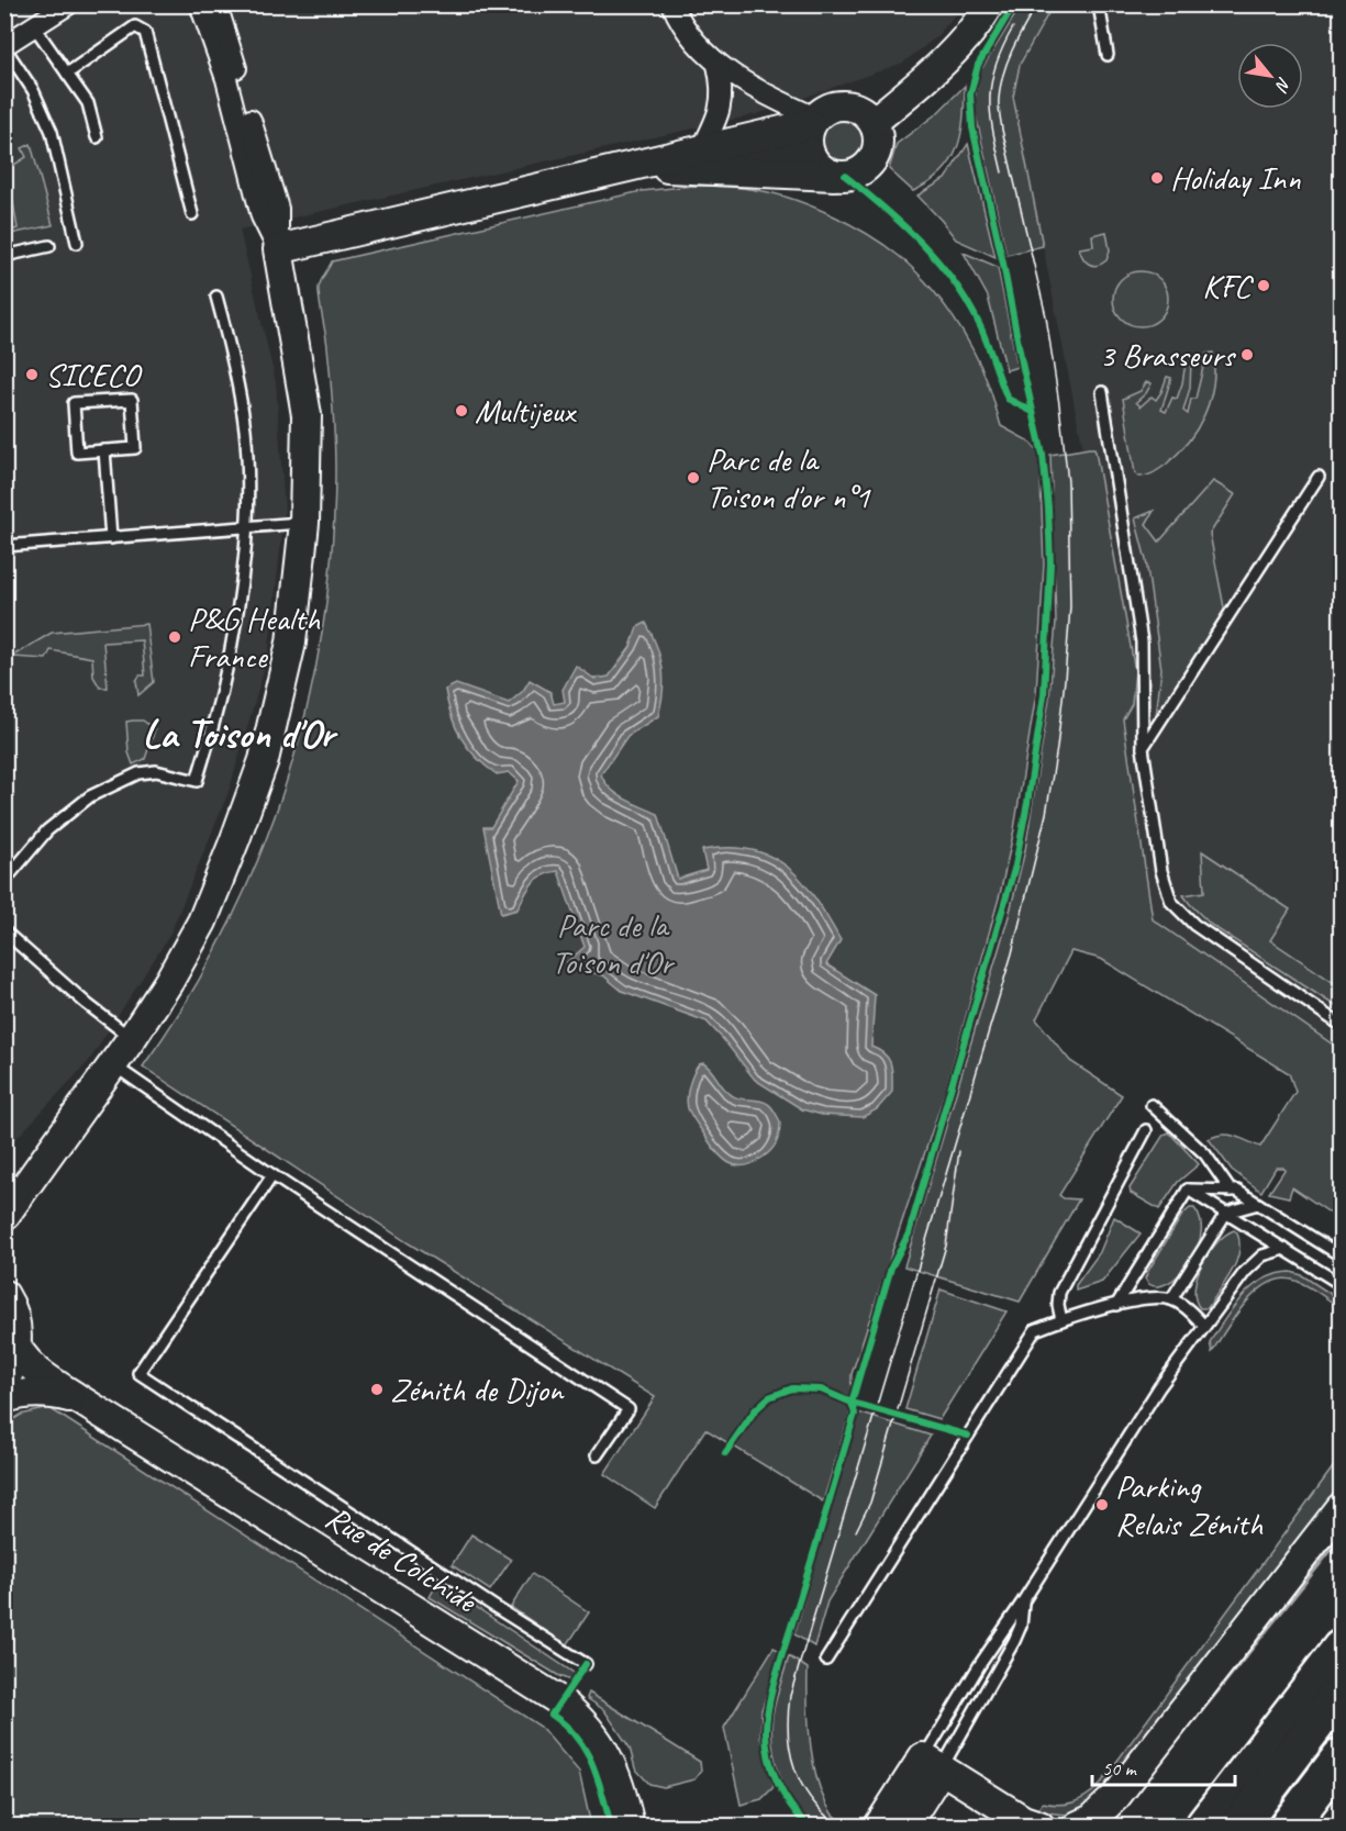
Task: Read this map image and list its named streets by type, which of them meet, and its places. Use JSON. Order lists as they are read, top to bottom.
{
  "streets": {
    "street": ["Rue de Colchide"]
  },
  "districts": ["La Toison d'Or"],
  "parks": ["Parc de la Toison d'Or"],
  "places": [
    "Holiday Inn",
    "KFC",
    "3 Brasseurs",
    "SICECO",
    "Multijeux",
    "Parc de la Toison d'or n°1",
    "P&G Health France",
    "Zénith de Dijon",
    "Parking Relais Zénith"
  ],
  "scale_bar": "50 m",
  "north": "bottom right"
}
